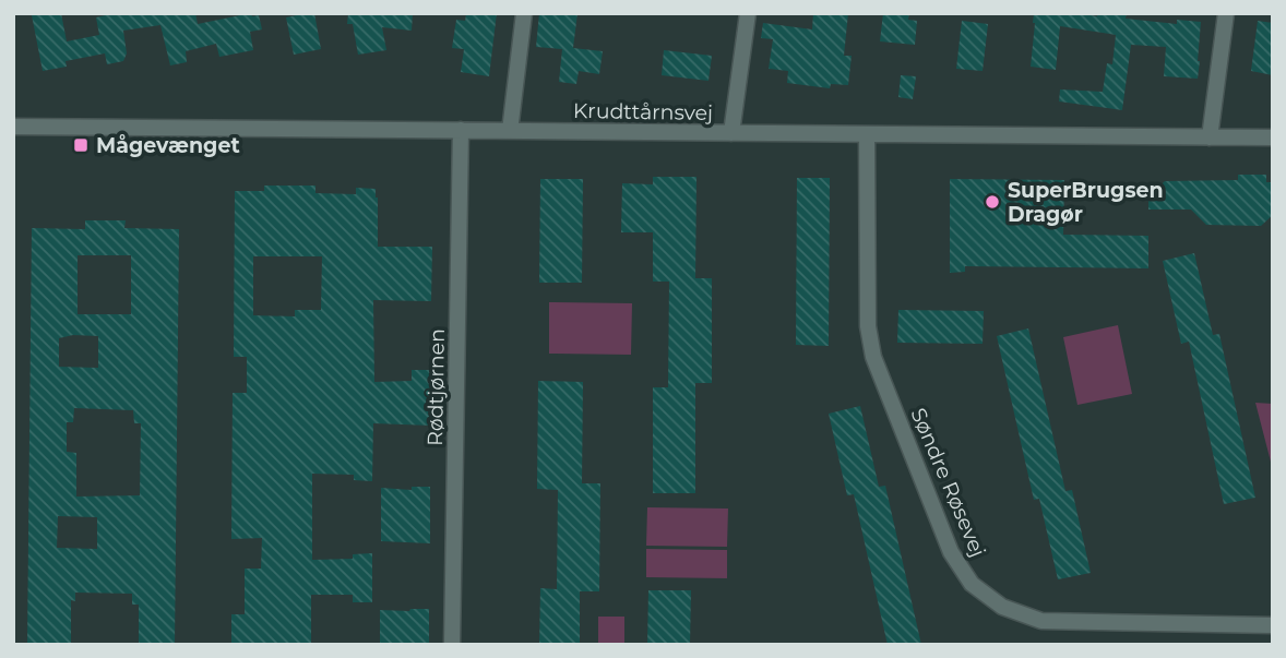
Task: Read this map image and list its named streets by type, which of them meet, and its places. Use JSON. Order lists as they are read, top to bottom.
{
  "streets": {
    "street": ["Krudttårnsvej", "Rødtjørnen", "Søndre Røsevej"]
  },
  "crossings": [
    ["Krudttårnsvej", "Rødtjørnen"],
    ["Krudttårnsvej", "Søndre Røsevej"]
  ],
  "places": {
    "transit": ["Mågevænget"],
    "other": ["SuperBrugsen Dragør"]
  }
}
